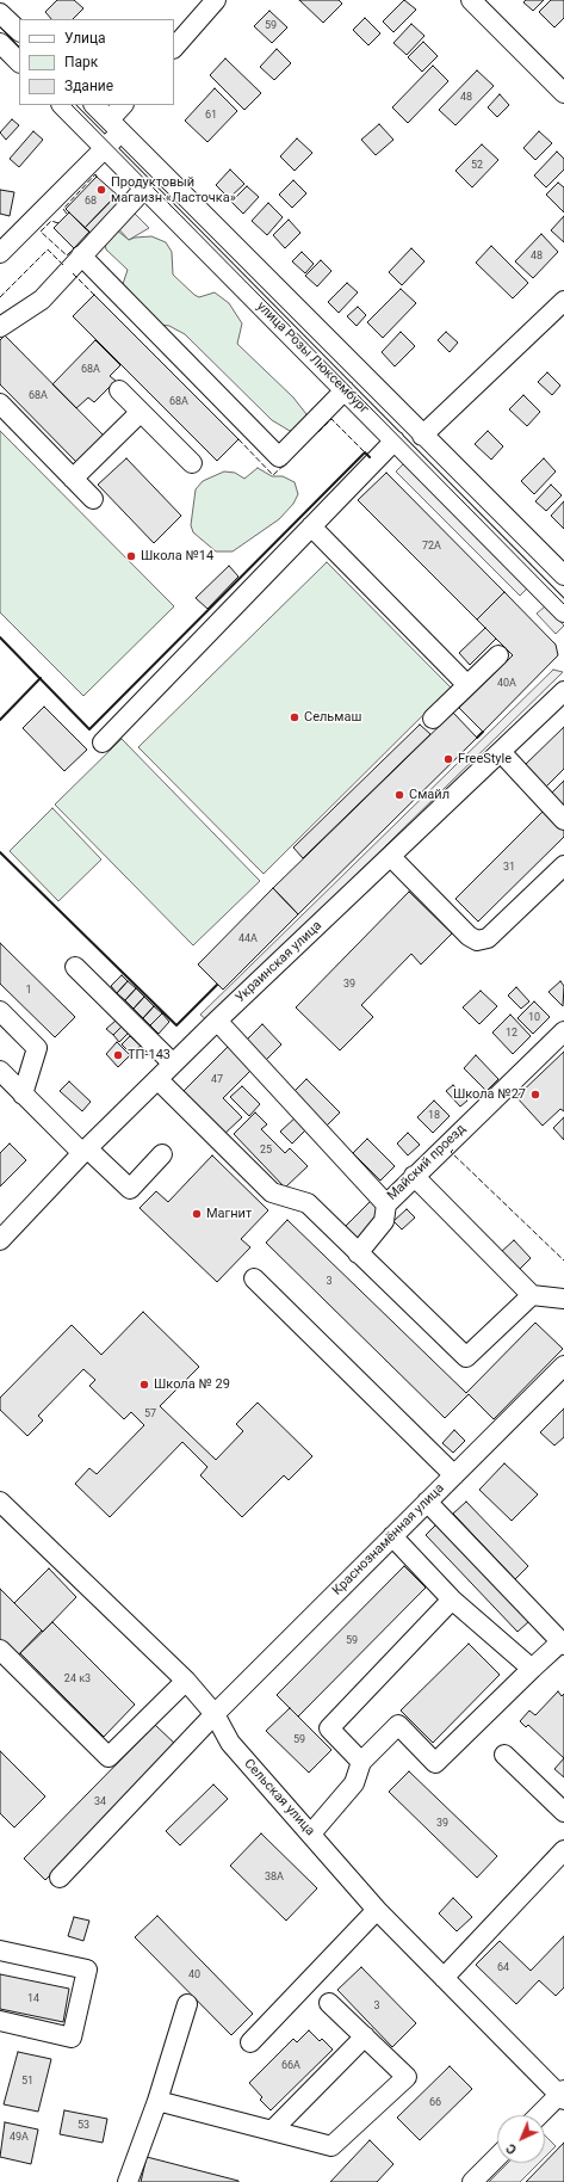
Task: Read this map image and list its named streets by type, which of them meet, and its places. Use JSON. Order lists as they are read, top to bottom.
{
  "streets": {
    "street": [
      "улица Розы Люксембург",
      "Украинская улица",
      "Майский проезд",
      "Краснознамённая улица",
      "Сельская улица"
    ]
  },
  "crossings": [
    ["Украинская улица", "Майский проезд"],
    ["Краснознамённая улица", "Сельская улица"]
  ],
  "places": [
    "Продуктовый магаизн «Ласточка»",
    "Школа №14",
    "Сельмаш",
    "FreeStyle",
    "Смайл",
    "ТП-143",
    "Школа №27",
    "Магнит",
    "Школа № 29"
  ],
  "house_numbers": [
    "59",
    "48",
    "61",
    "52",
    "68",
    "48",
    "68А",
    "68А",
    "68А",
    "72А",
    "40А",
    "31",
    "44А",
    "39",
    "1",
    "10",
    "12",
    "47",
    "18",
    "25",
    "3",
    "57",
    "59",
    "24 к3",
    "59",
    "34",
    "39",
    "38А",
    "64",
    "40",
    "14",
    "3",
    "66А",
    "51",
    "66",
    "53",
    "49А"
  ],
  "legend": ["Улица", "Парк", "Здание"],
  "north": "bottom left"
}
